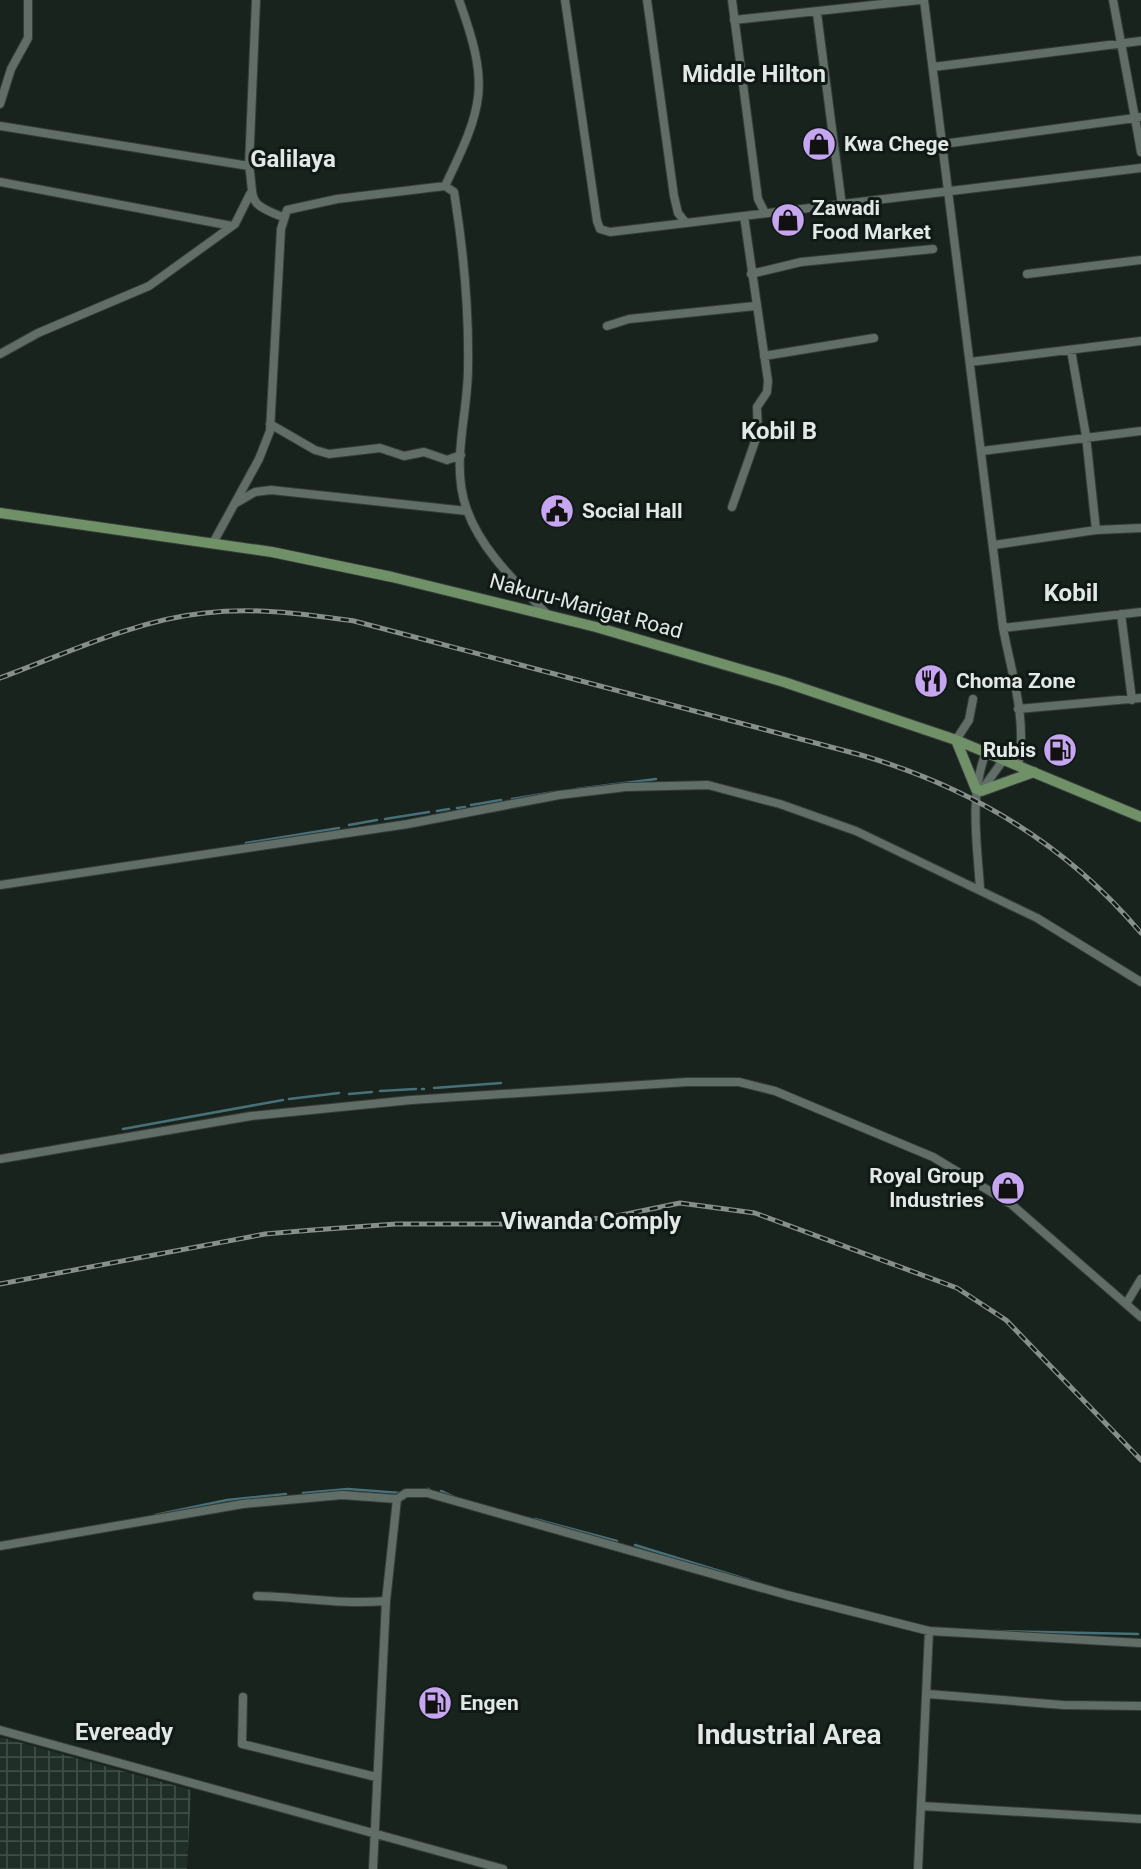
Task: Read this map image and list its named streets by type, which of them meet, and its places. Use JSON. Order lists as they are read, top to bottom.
{
  "streets": {
    "main road": ["Nakuru-Marigat Road"]
  },
  "districts": [
    "Middle Hilton",
    "Galilaya",
    "Kobil B",
    "Kobil",
    "Viwanda Comply",
    "Eveready",
    "Industrial Area"
  ],
  "places": {
    "shop": ["Kwa Chege", "Zawadi Food Market", "Royal Group Industries"],
    "public building": ["Social Hall"],
    "restaurant": ["Choma Zone"],
    "fuel station": ["Rubis", "Engen"]
  }
}
